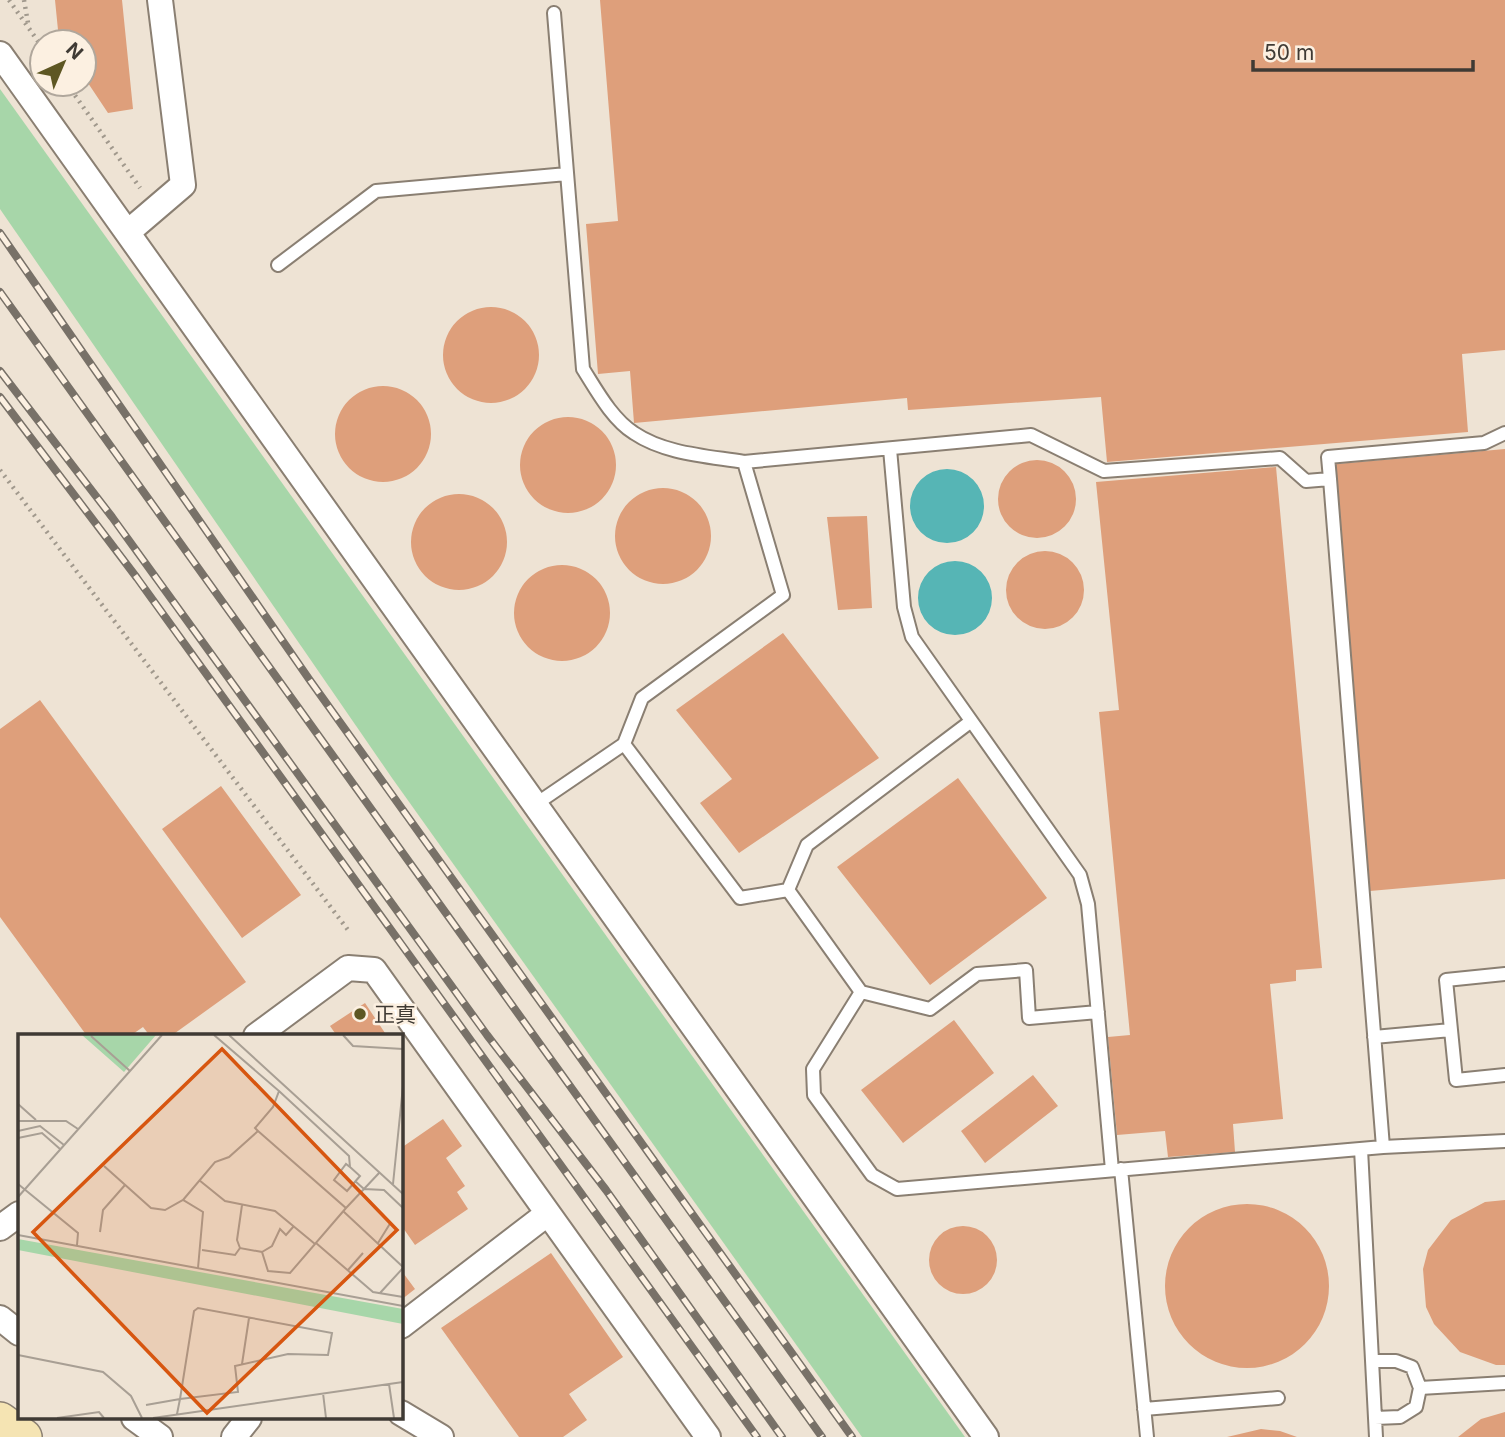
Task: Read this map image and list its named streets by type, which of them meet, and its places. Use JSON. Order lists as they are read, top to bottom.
{
  "places": ["正真"],
  "scale_bar": "50 m",
  "north": "top right"
}
